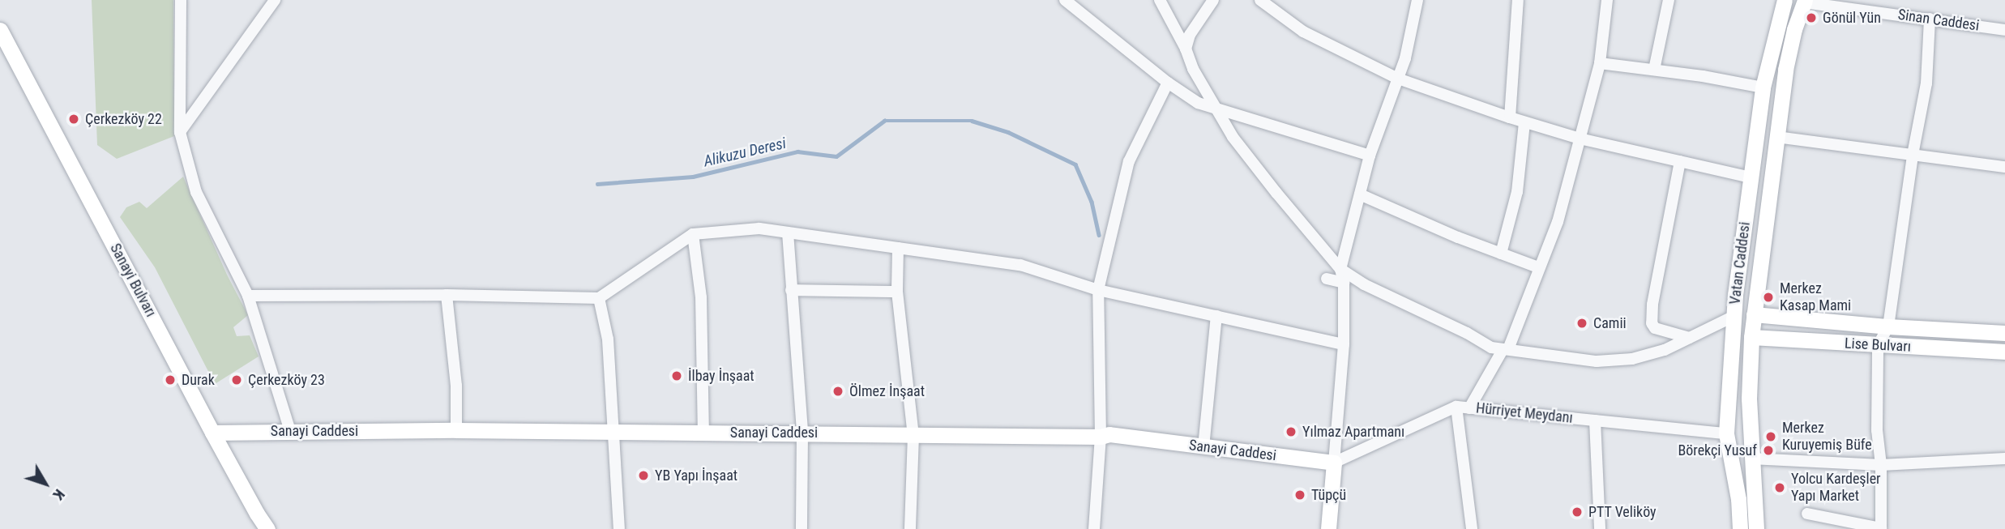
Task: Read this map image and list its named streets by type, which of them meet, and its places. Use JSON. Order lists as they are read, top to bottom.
{
  "streets": {
    "street": [
      "Sinan Caddesi",
      "Vatan Caddesi",
      "Sanayi Bulvarı",
      "Lise Bulvarı",
      "Hürriyet Meydanı",
      "Sanayi Caddesi"
    ]
  },
  "crossings": [
    ["Sinan Caddesi", "Vatan Caddesi"],
    ["Vatan Caddesi", "Lise Bulvarı"],
    ["Vatan Caddesi", "Hürriyet Meydanı"],
    ["Sanayi Bulvarı", "Sanayi Caddesi"],
    ["Hürriyet Meydanı", "Sanayi Caddesi"]
  ],
  "water": ["Alikuzu Deresi"],
  "places": [
    "Gönül Yün",
    "Çerkezköy 22",
    "Merkez Kasap Mami",
    "Camii",
    "İlbay İnşaat",
    "Durak",
    "Çerkezköy 23",
    "Ölmez İnşaat",
    "Yılmaz Apartmanı",
    "Merkez Kuruyemiş Büfe",
    "Börekçi Yusuf",
    "YB Yapı İnşaat",
    "Yolcu Kardeşler Yapı Market",
    "Tüpçü",
    "PTT Veliköy"
  ],
  "north": "bottom right"
}
